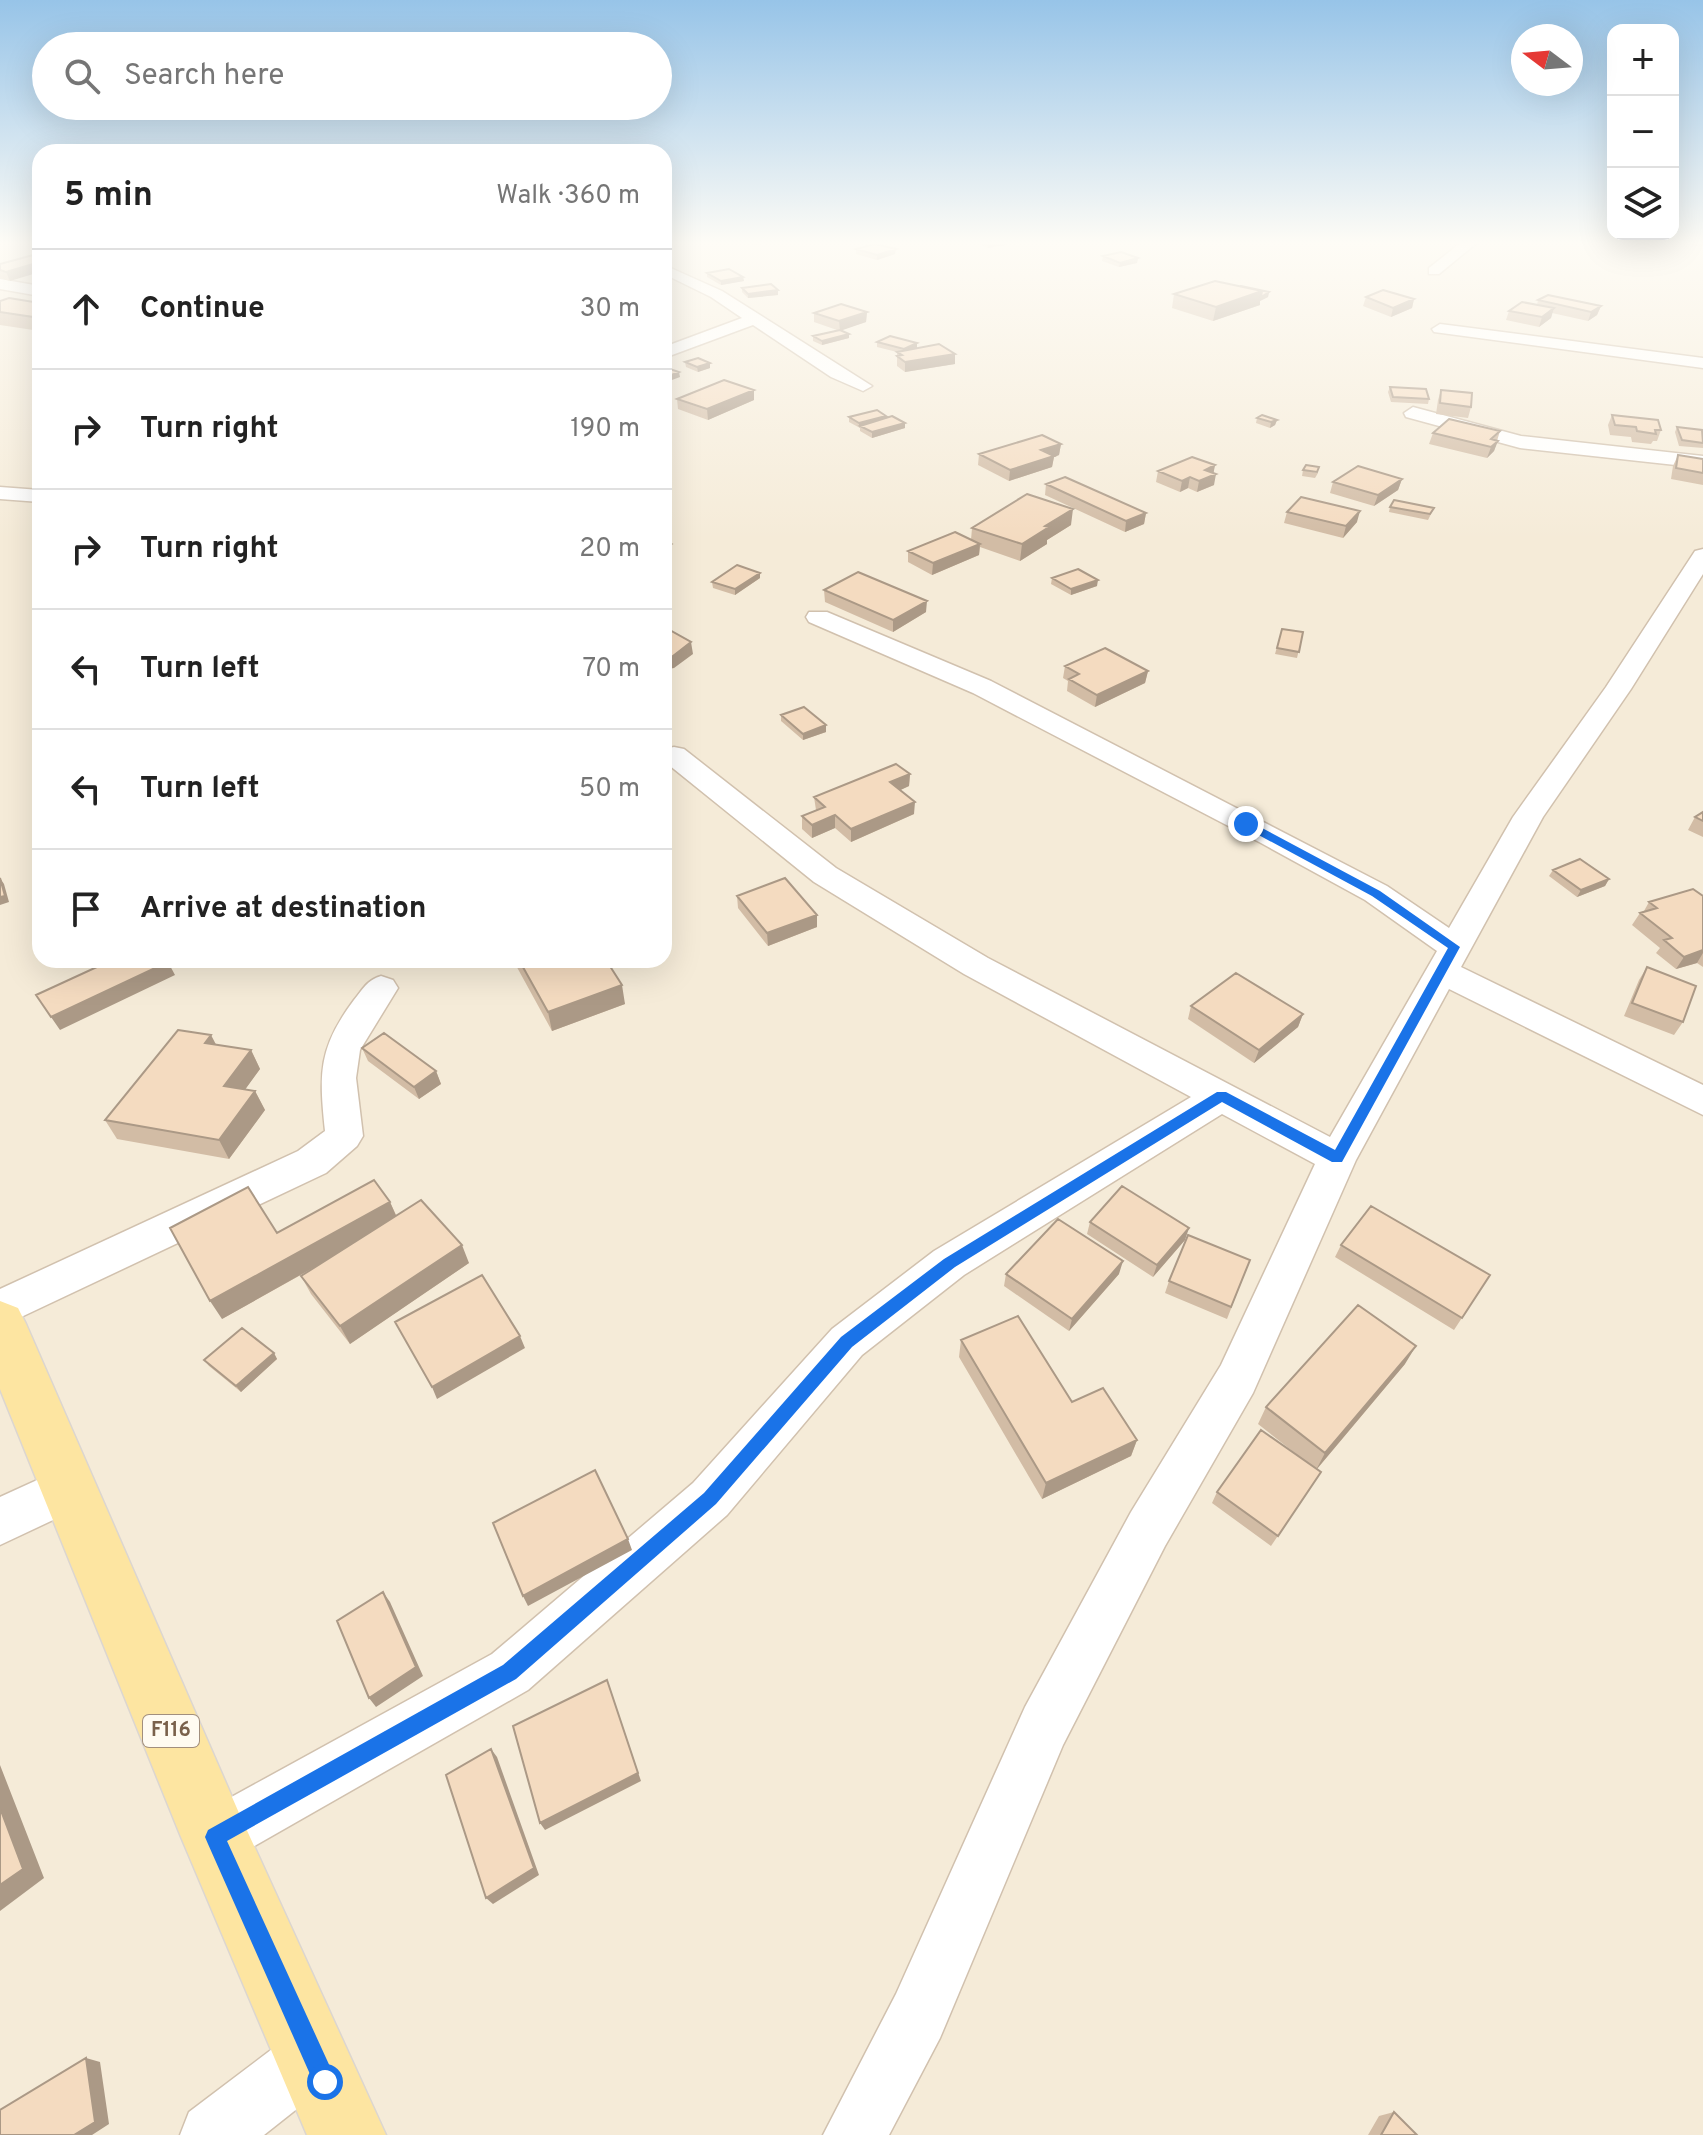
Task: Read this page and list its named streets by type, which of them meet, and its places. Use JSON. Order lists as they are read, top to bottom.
{
  "streets": {
    "main road": ["F116"]
  },
  "north": "left",
  "page": {
    "map_buttons": ["+", "−"],
    "search": "Search here",
    "heading": ["5 min", "Walk · 360 m"],
    "list": [
      ["Continue", "30 m"],
      ["Turn right", "190 m"],
      ["Turn right", "20 m"],
      ["Turn left", "70 m"],
      ["Turn left", "50 m"],
      "Arrive at destination"
    ]
  }
}
